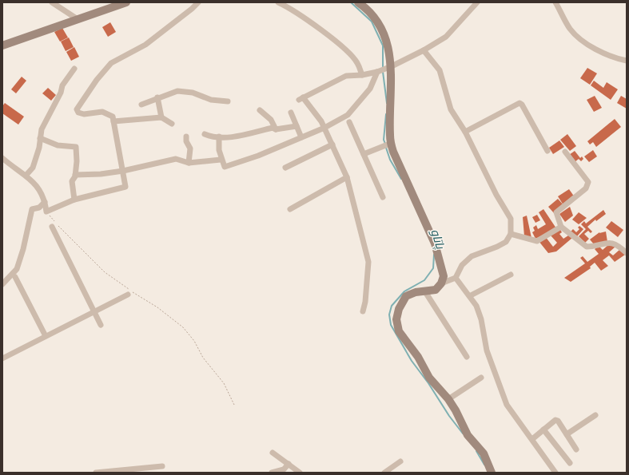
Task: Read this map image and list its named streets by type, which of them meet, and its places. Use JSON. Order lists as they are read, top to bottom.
{
  "water": ["پاتاو"]
}
